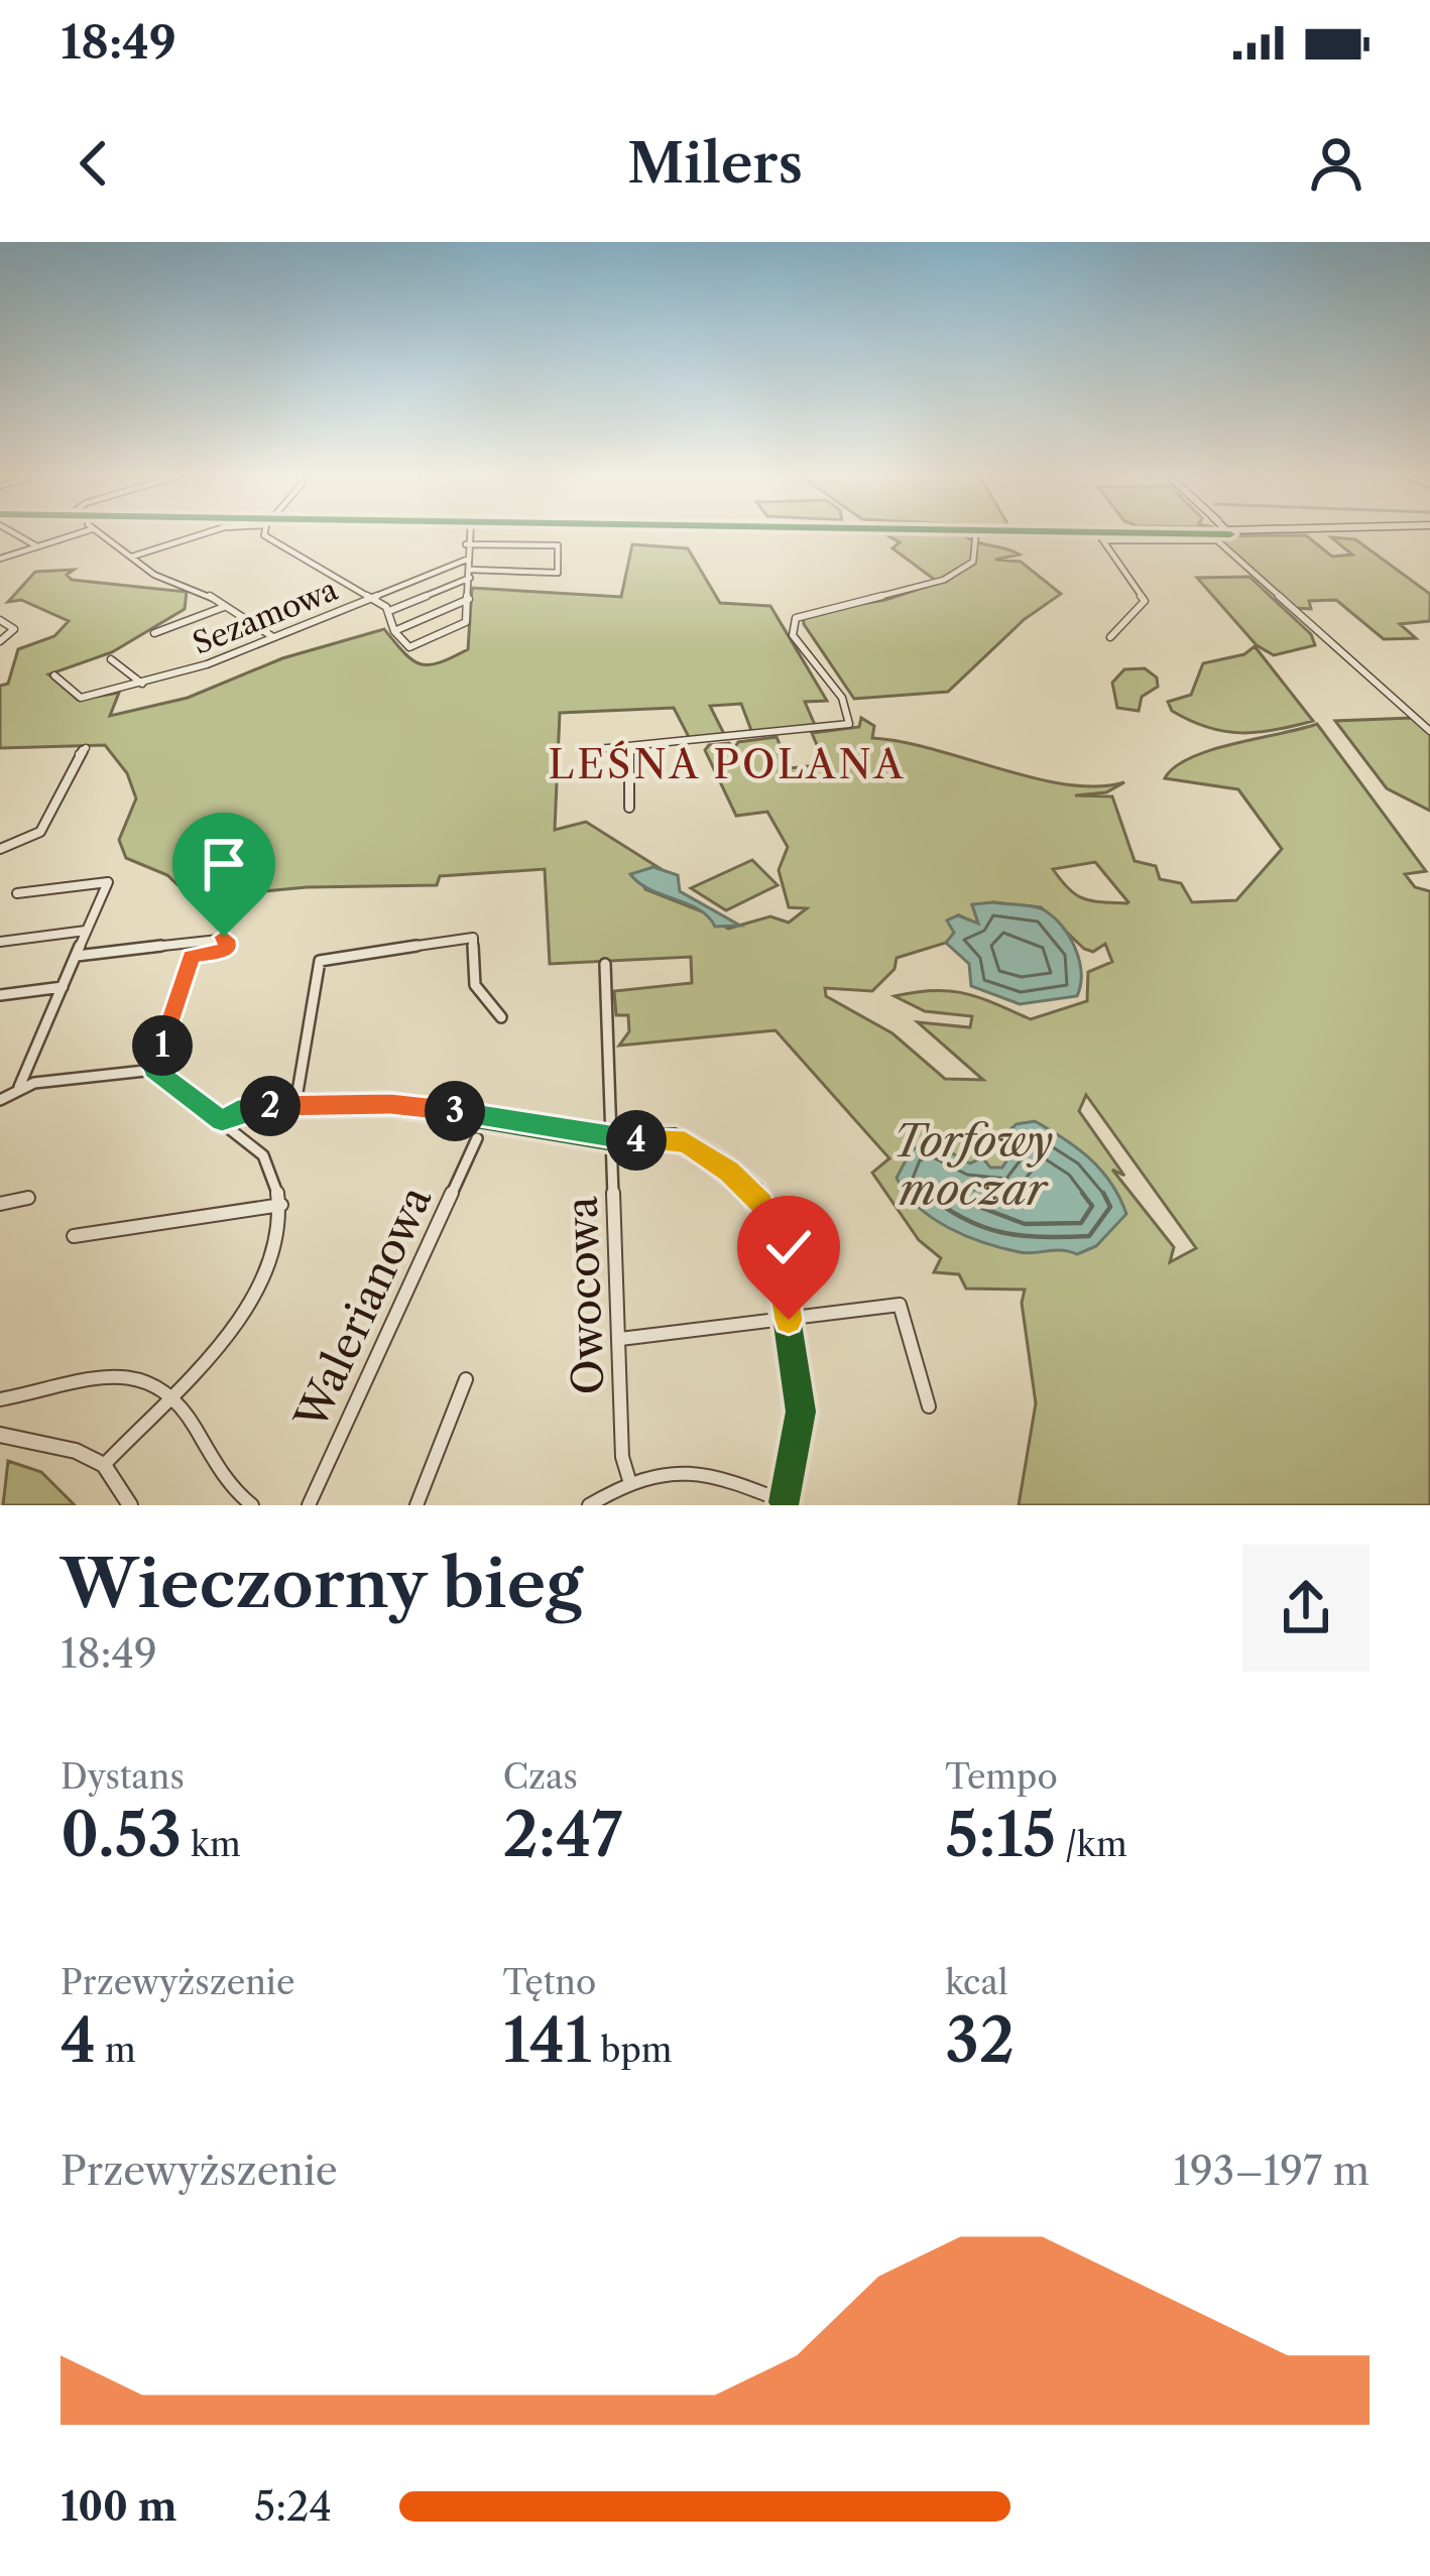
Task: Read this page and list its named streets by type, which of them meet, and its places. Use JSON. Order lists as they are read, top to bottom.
{
  "streets": {
    "street": ["Sezamowa", "Owocowa", "Walerianowa"]
  },
  "districts": ["LEŚNA POLANA"],
  "parks": ["Torfowy moczar"],
  "page": {
    "status": "18:49",
    "header": "Milers",
    "pins": [
      "1",
      "2",
      "3",
      "4"
    ],
    "heading": ["Wieczorny bieg", "18:49"],
    "stats": [
      ["Dystans", "0.53 km"],
      ["Czas", "2:47"],
      ["Tempo", "5:15 /km"],
      ["Przewyższenie", "4 m"],
      ["Tętno", "141 bpm"],
      ["kcal", "32"]
    ],
    "chart": ["Przewyższenie", "193–197 m"],
    "list": [
      {
        "name": "100 m",
        "note": "5:24"
      }
    ]
  }
}
